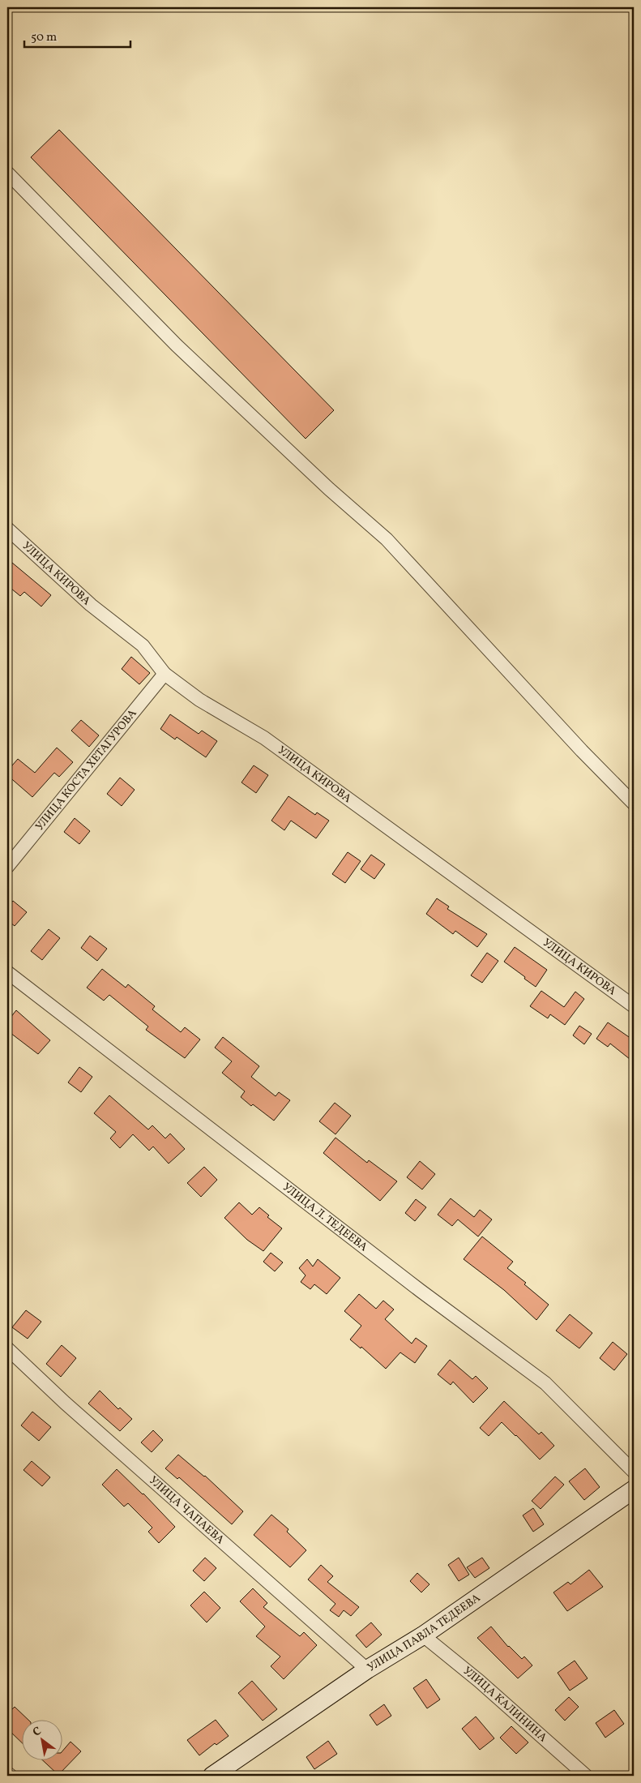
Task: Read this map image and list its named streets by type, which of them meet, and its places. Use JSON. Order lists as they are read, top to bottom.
{
  "streets": {
    "main road": ["УЛИЦА ПАВЛА ТЕДЕЕВА"],
    "street": [
      "УЛИЦА КИРОВА",
      "УЛИЦА КОСТА ХЕТАГУРОВА",
      "УЛИЦА Л. ТЕДЕЕВА",
      "УЛИЦА ЧАПАЕВА",
      "УЛИЦА КАЛИНИНА"
    ]
  },
  "crossings": [
    ["УЛИЦА КИРОВА", "УЛИЦА КОСТА ХЕТАГУРОВА"],
    ["УЛИЦА ЧАПАЕВА", "УЛИЦА ПАВЛА ТЕДЕЕВА"],
    ["УЛИЦА ПАВЛА ТЕДЕЕВА", "УЛИЦА КАЛИНИНА"]
  ],
  "scale_bar": "50 m",
  "north": "top left"
}
